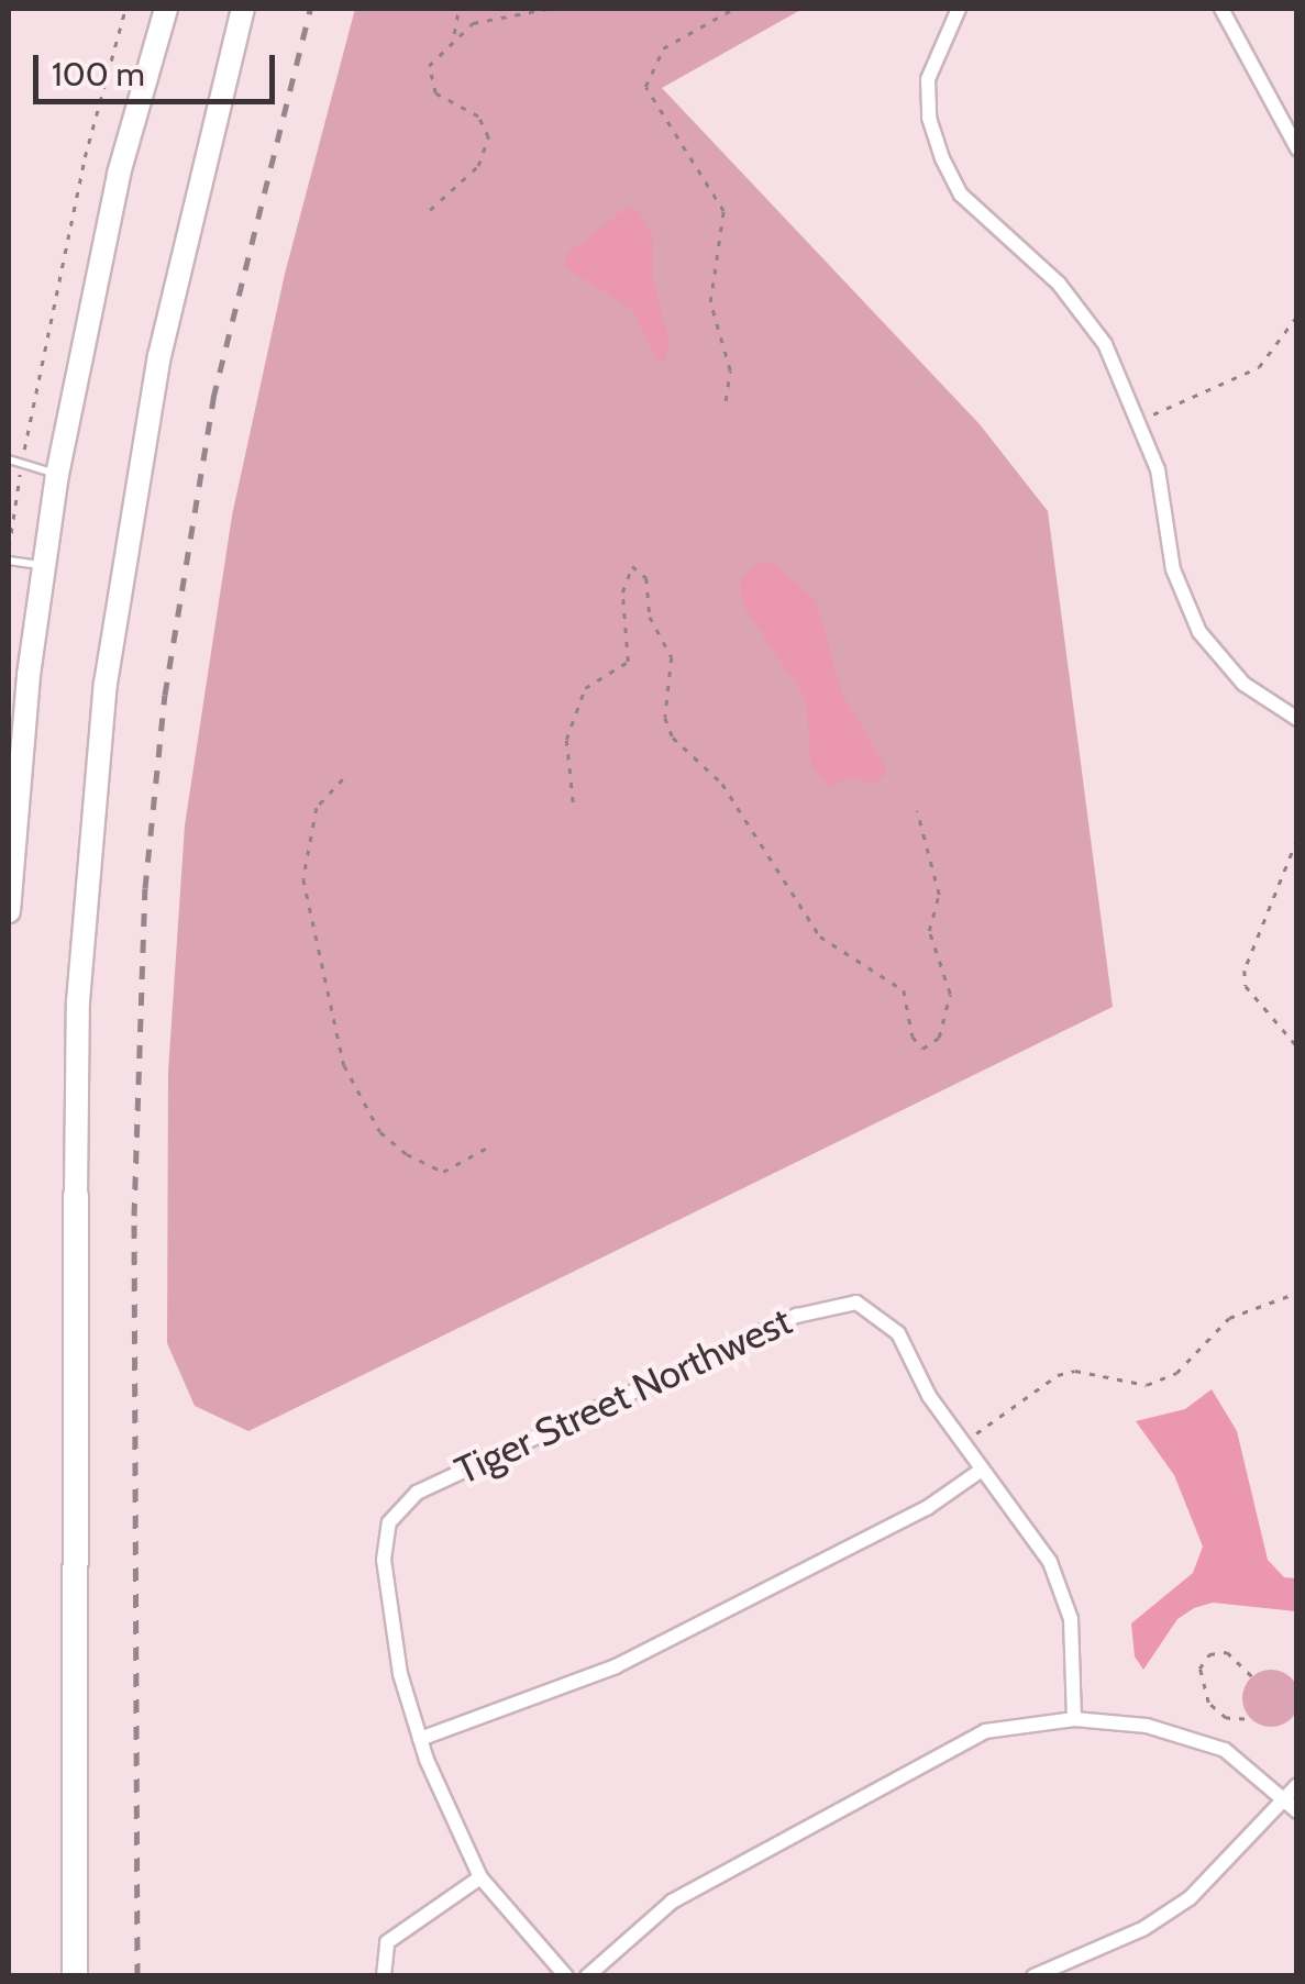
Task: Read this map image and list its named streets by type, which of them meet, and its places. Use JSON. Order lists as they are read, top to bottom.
{
  "streets": {
    "street": ["Tiger Street Northwest"]
  },
  "scale_bar": "100 m"
}
